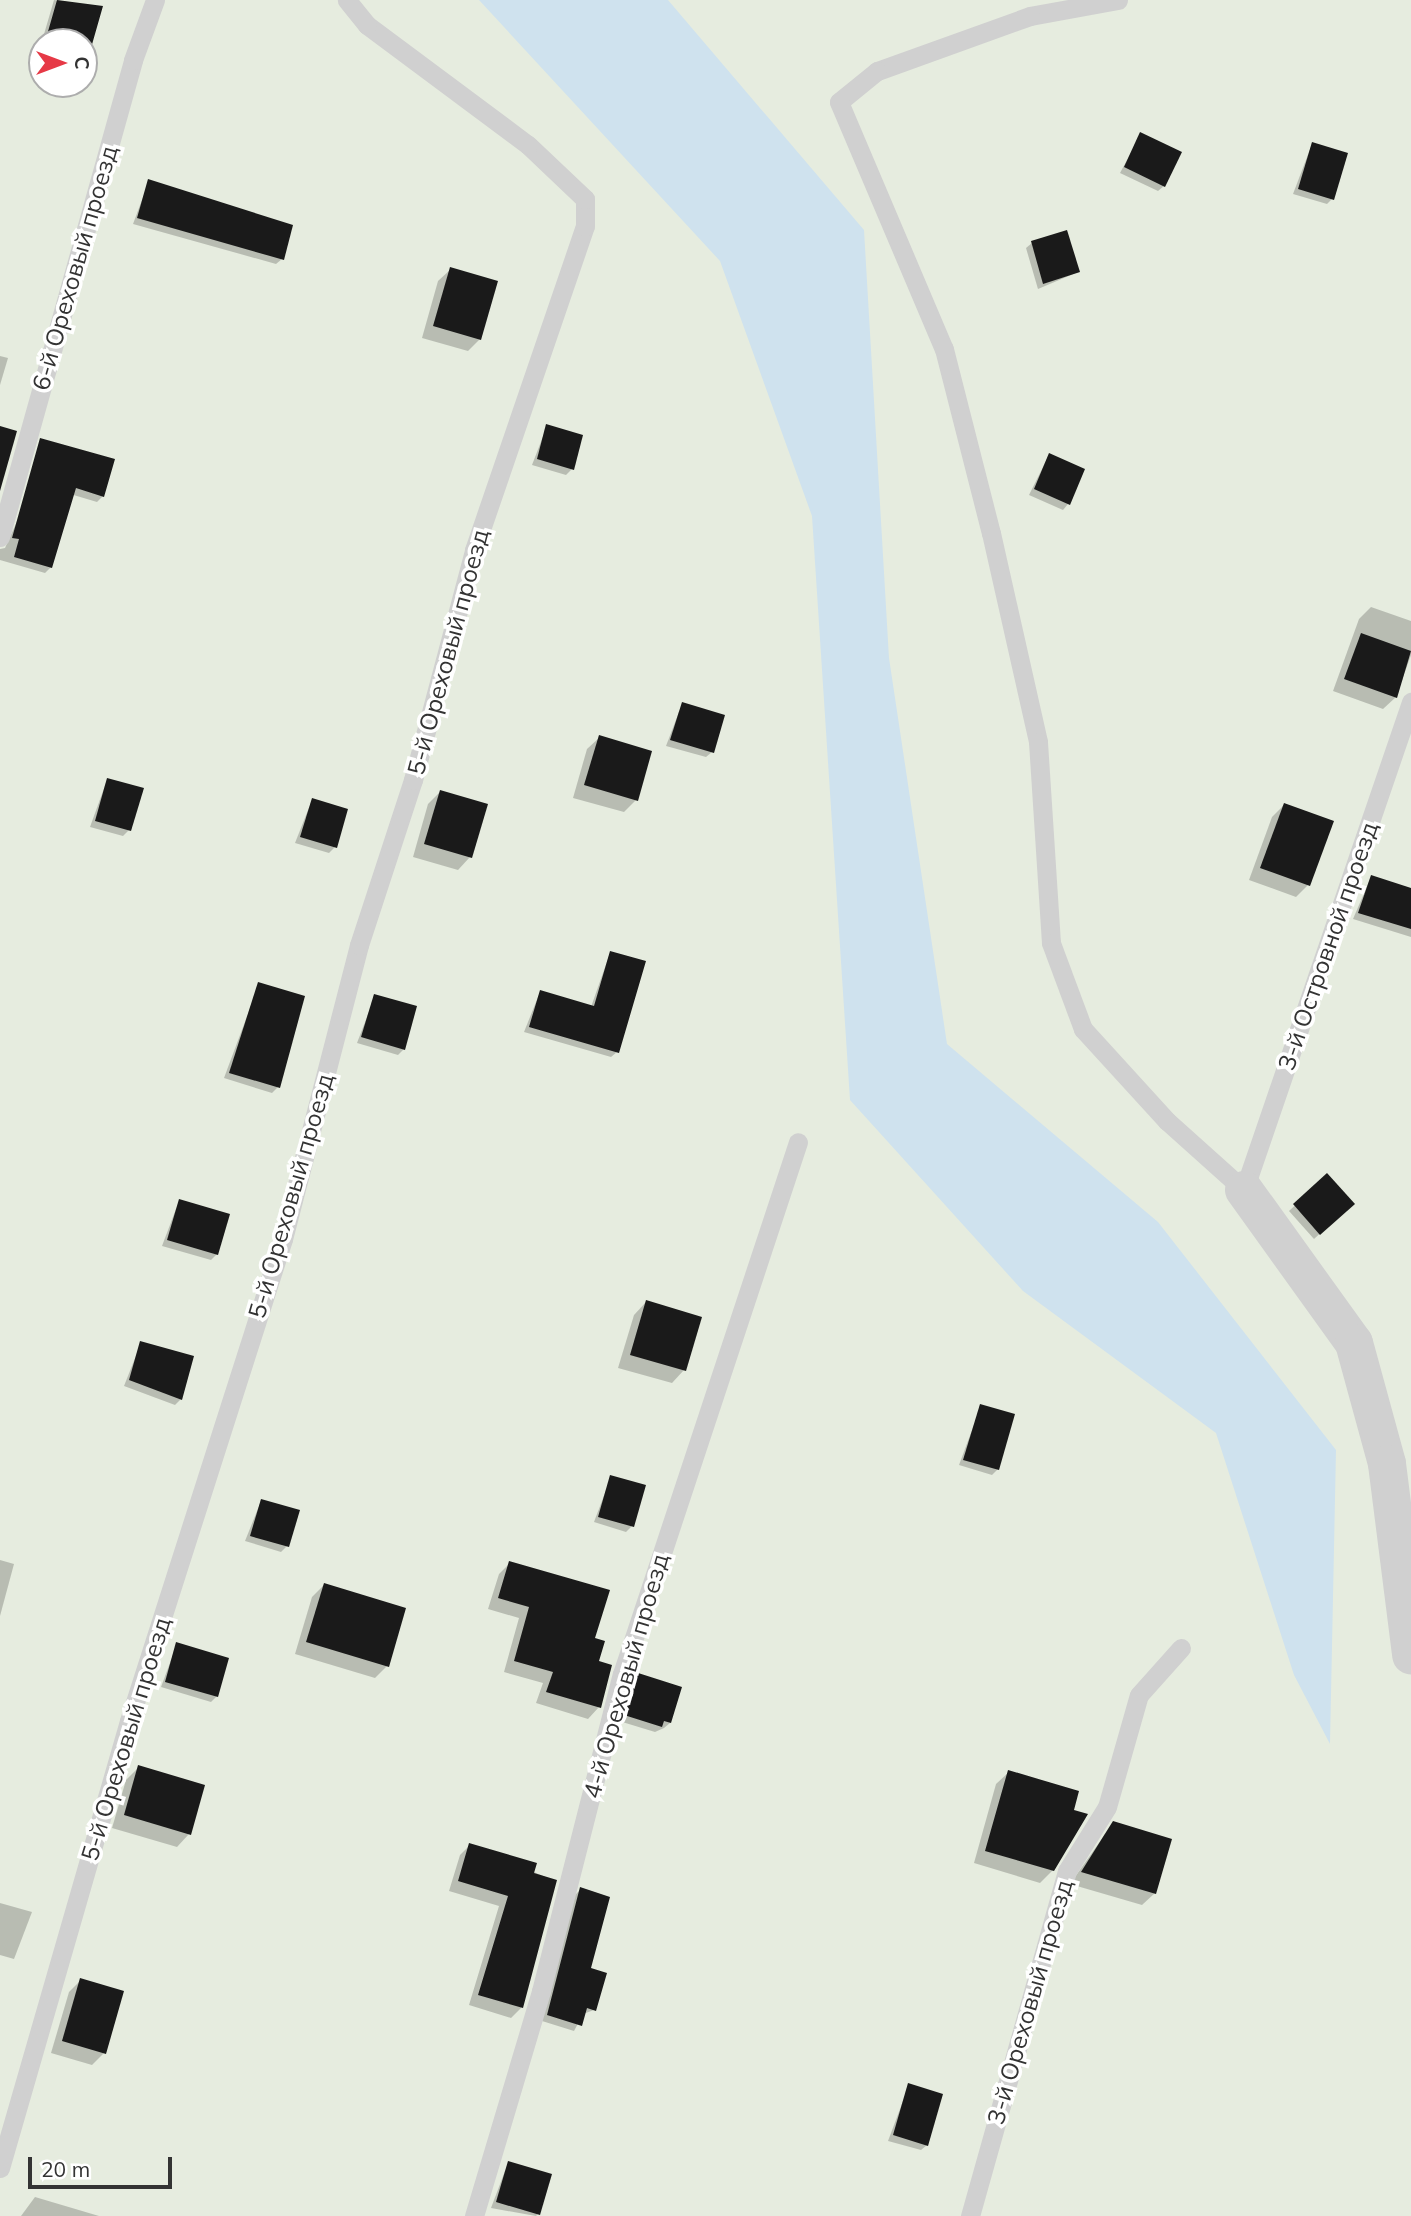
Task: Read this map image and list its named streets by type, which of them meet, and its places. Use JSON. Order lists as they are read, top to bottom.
{
  "streets": {
    "lane": [
      "6-й Ореховый проезд",
      "5-й Ореховый проезд",
      "3-й Островной проезд",
      "4-й Ореховый проезд",
      "3-й Ореховый проезд"
    ]
  },
  "scale_bar": "20 m",
  "north": "right"
}
